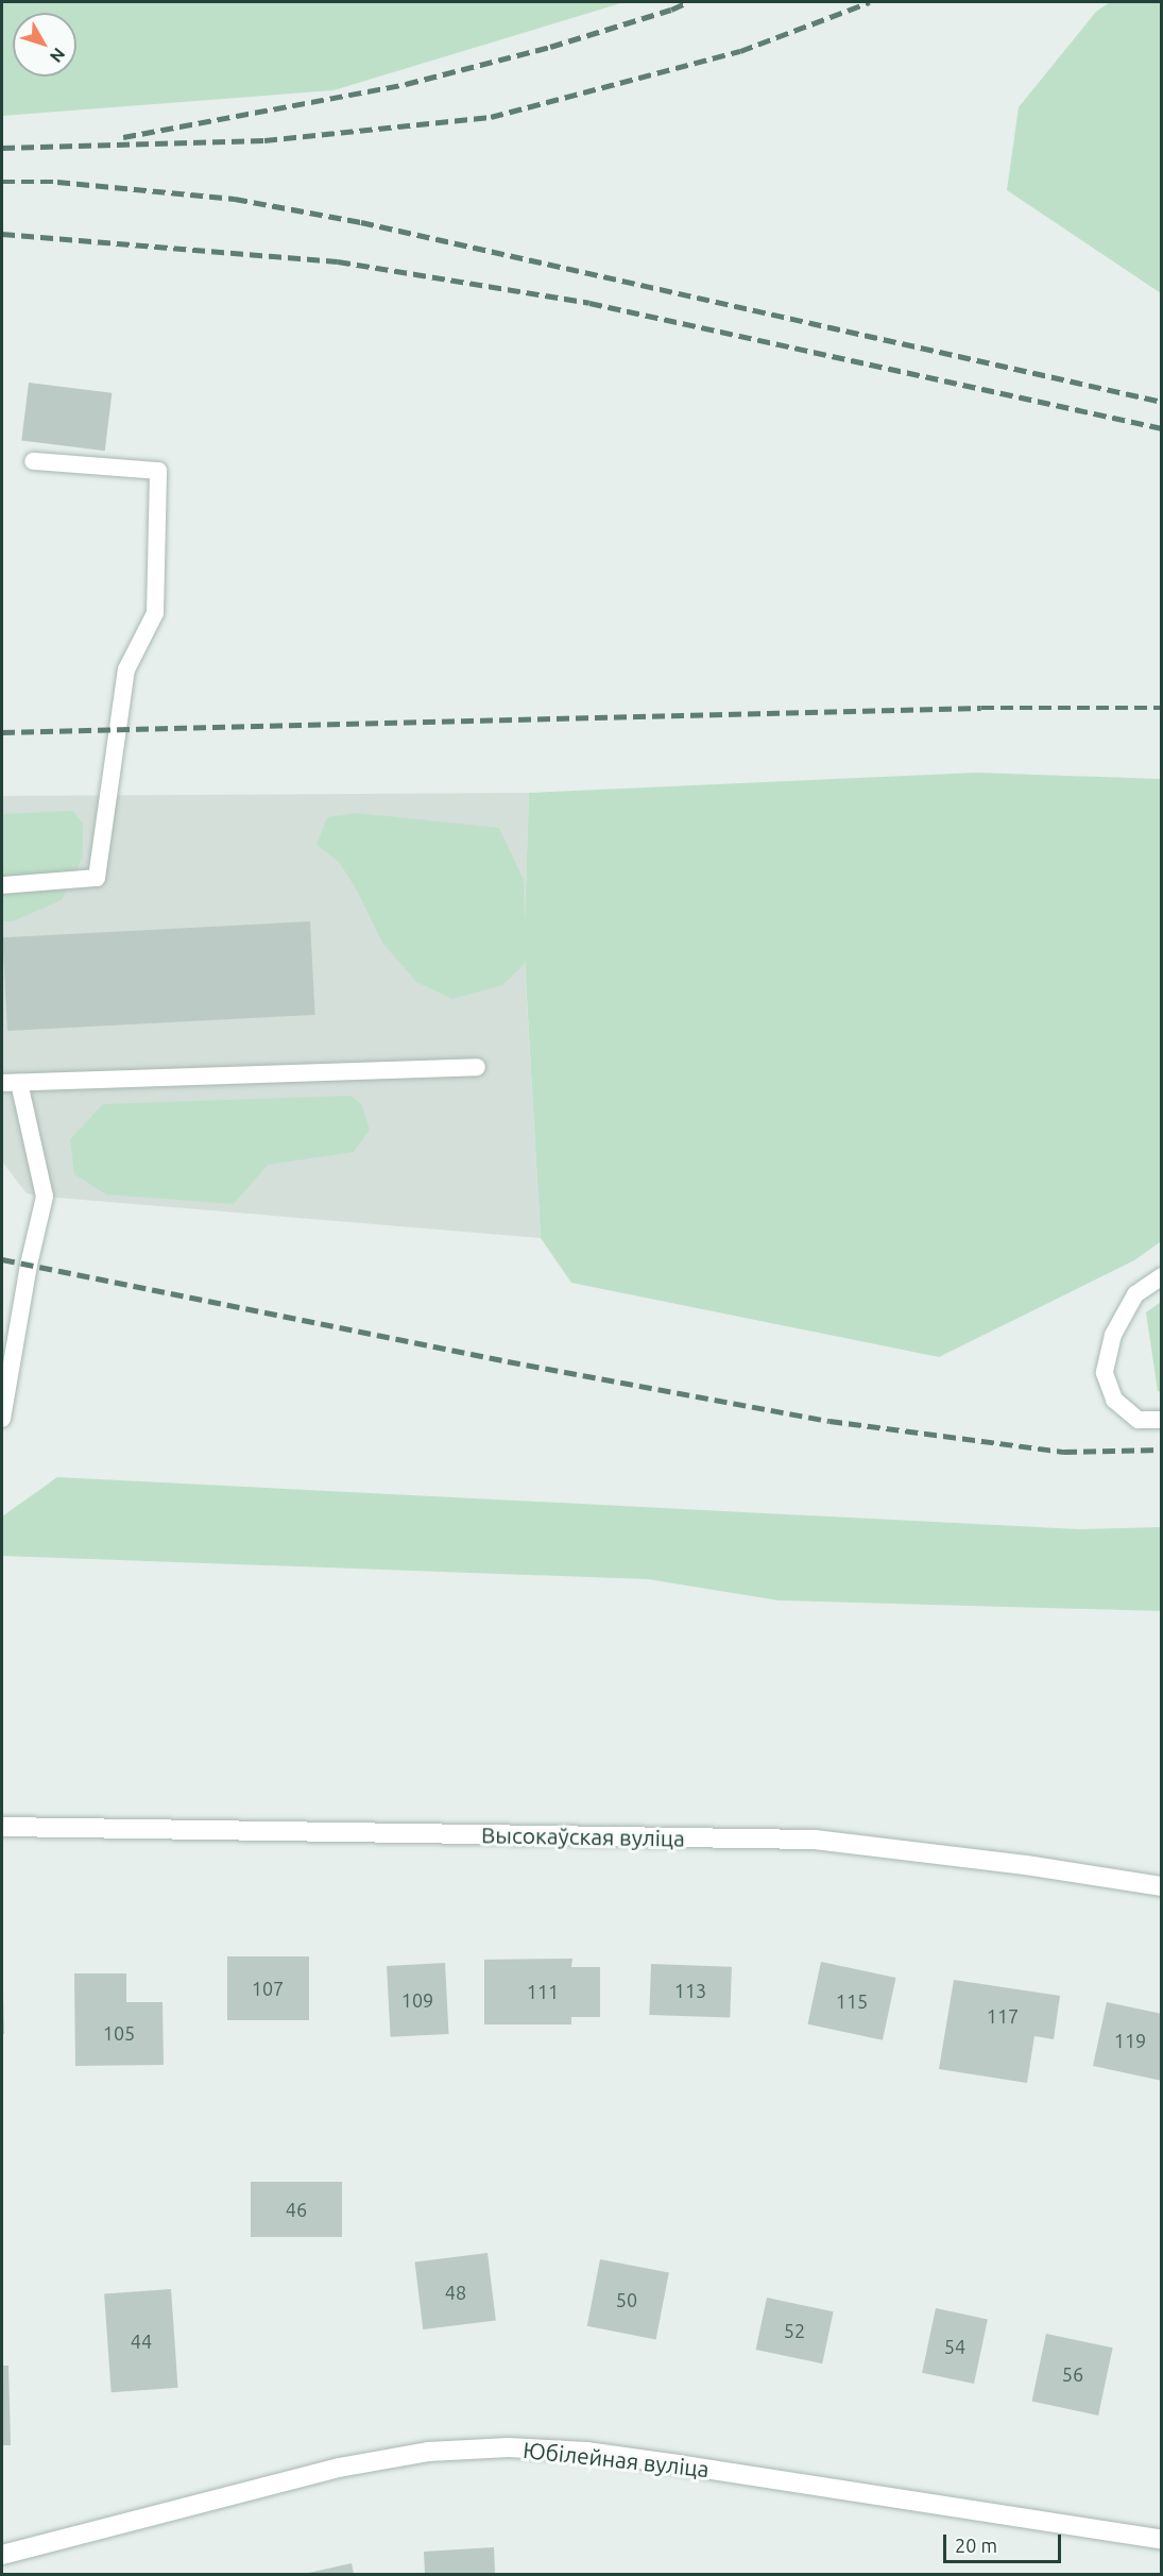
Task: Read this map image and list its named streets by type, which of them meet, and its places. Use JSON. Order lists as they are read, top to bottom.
{
  "streets": {
    "street": ["Высокаўская вуліца", "Юбілейная вуліца"]
  },
  "house_numbers": [
    "107",
    "113",
    "111",
    "109",
    "115",
    "117",
    "105",
    "119",
    "46",
    "48",
    "50",
    "52",
    "44",
    "54",
    "56"
  ],
  "scale_bar": "20 m",
  "north": "bottom right"
}
